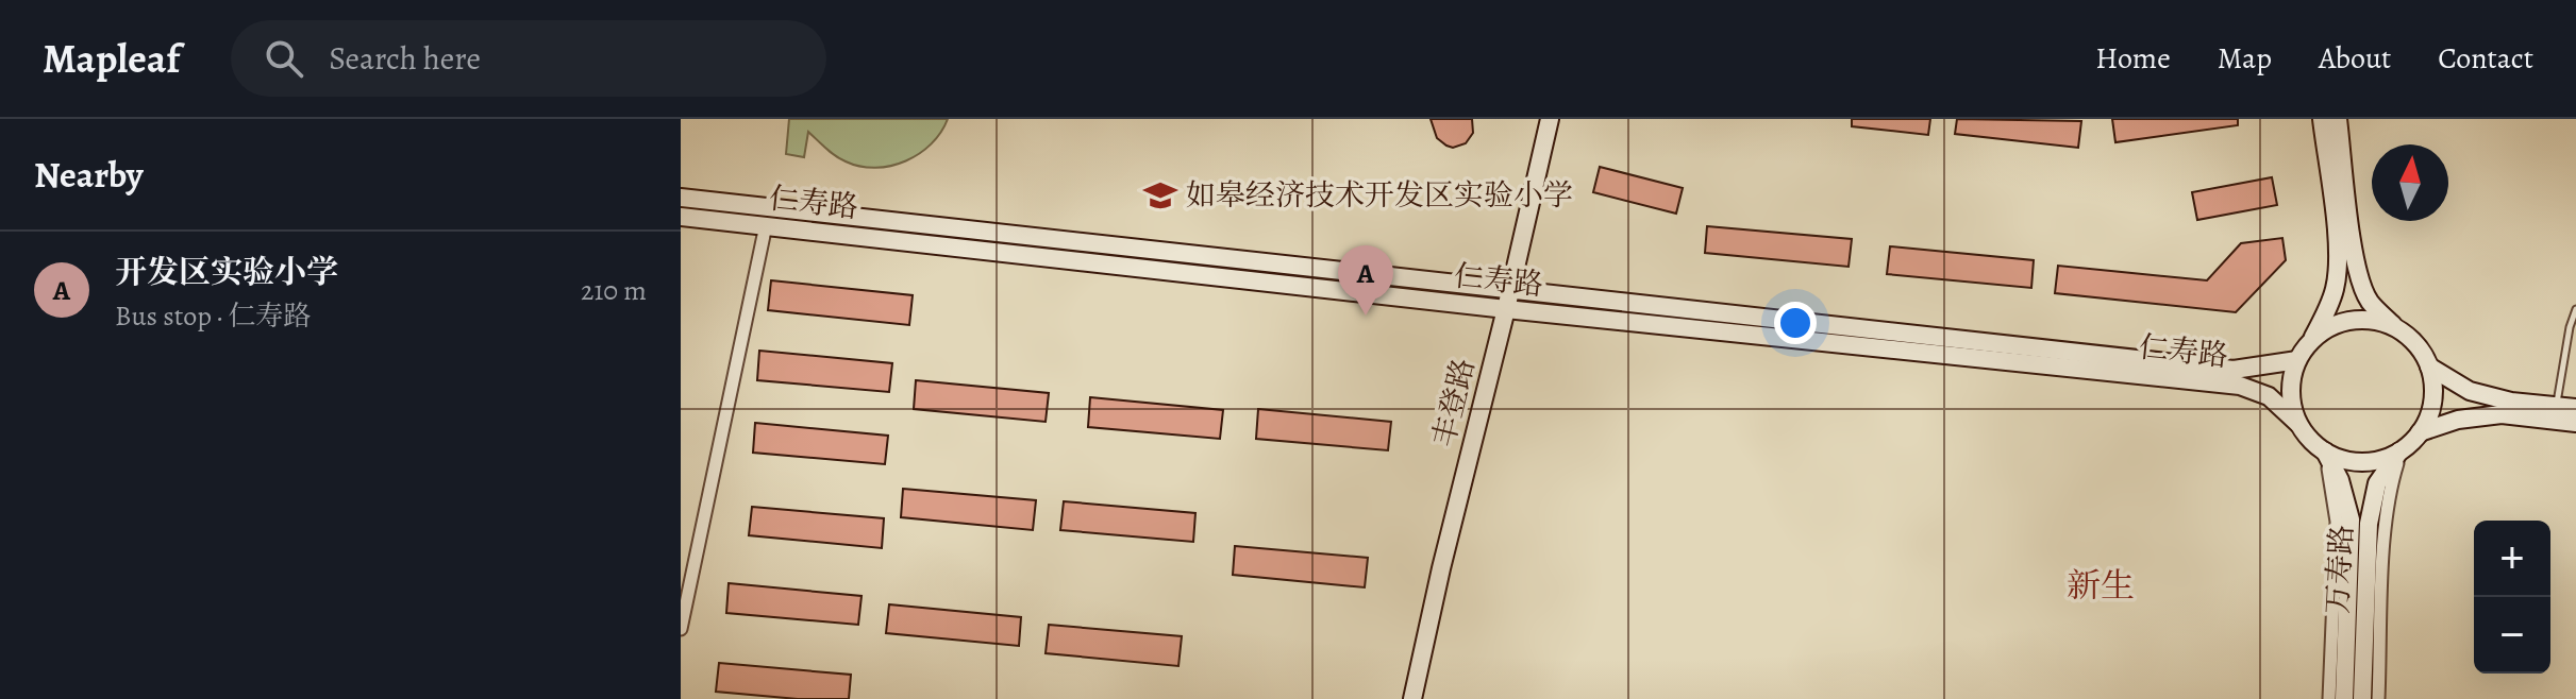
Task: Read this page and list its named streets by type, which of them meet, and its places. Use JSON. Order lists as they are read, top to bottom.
{
  "streets": {
    "main road": ["仁寿路", "丰登路", "万寿路"]
  },
  "crossings": [
    ["仁寿路", "丰登路"],
    ["仁寿路", "万寿路"]
  ],
  "districts": ["新生"],
  "places": {
    "school or university": ["如皋经济技术开发区实验小学"]
  },
  "north": "top",
  "page": {
    "header": "Mapleaf",
    "search": "Search here",
    "nav": [
      "Home",
      "Map",
      "About",
      "Contact"
    ],
    "heading": "Nearby",
    "list": [
      {
        "mark": "A",
        "name": "开发区实验小学",
        "note": "Bus stop · 仁寿路",
        "value": "210 m"
      }
    ],
    "pins": "A",
    "map_buttons": ["+", "−"]
  }
}
